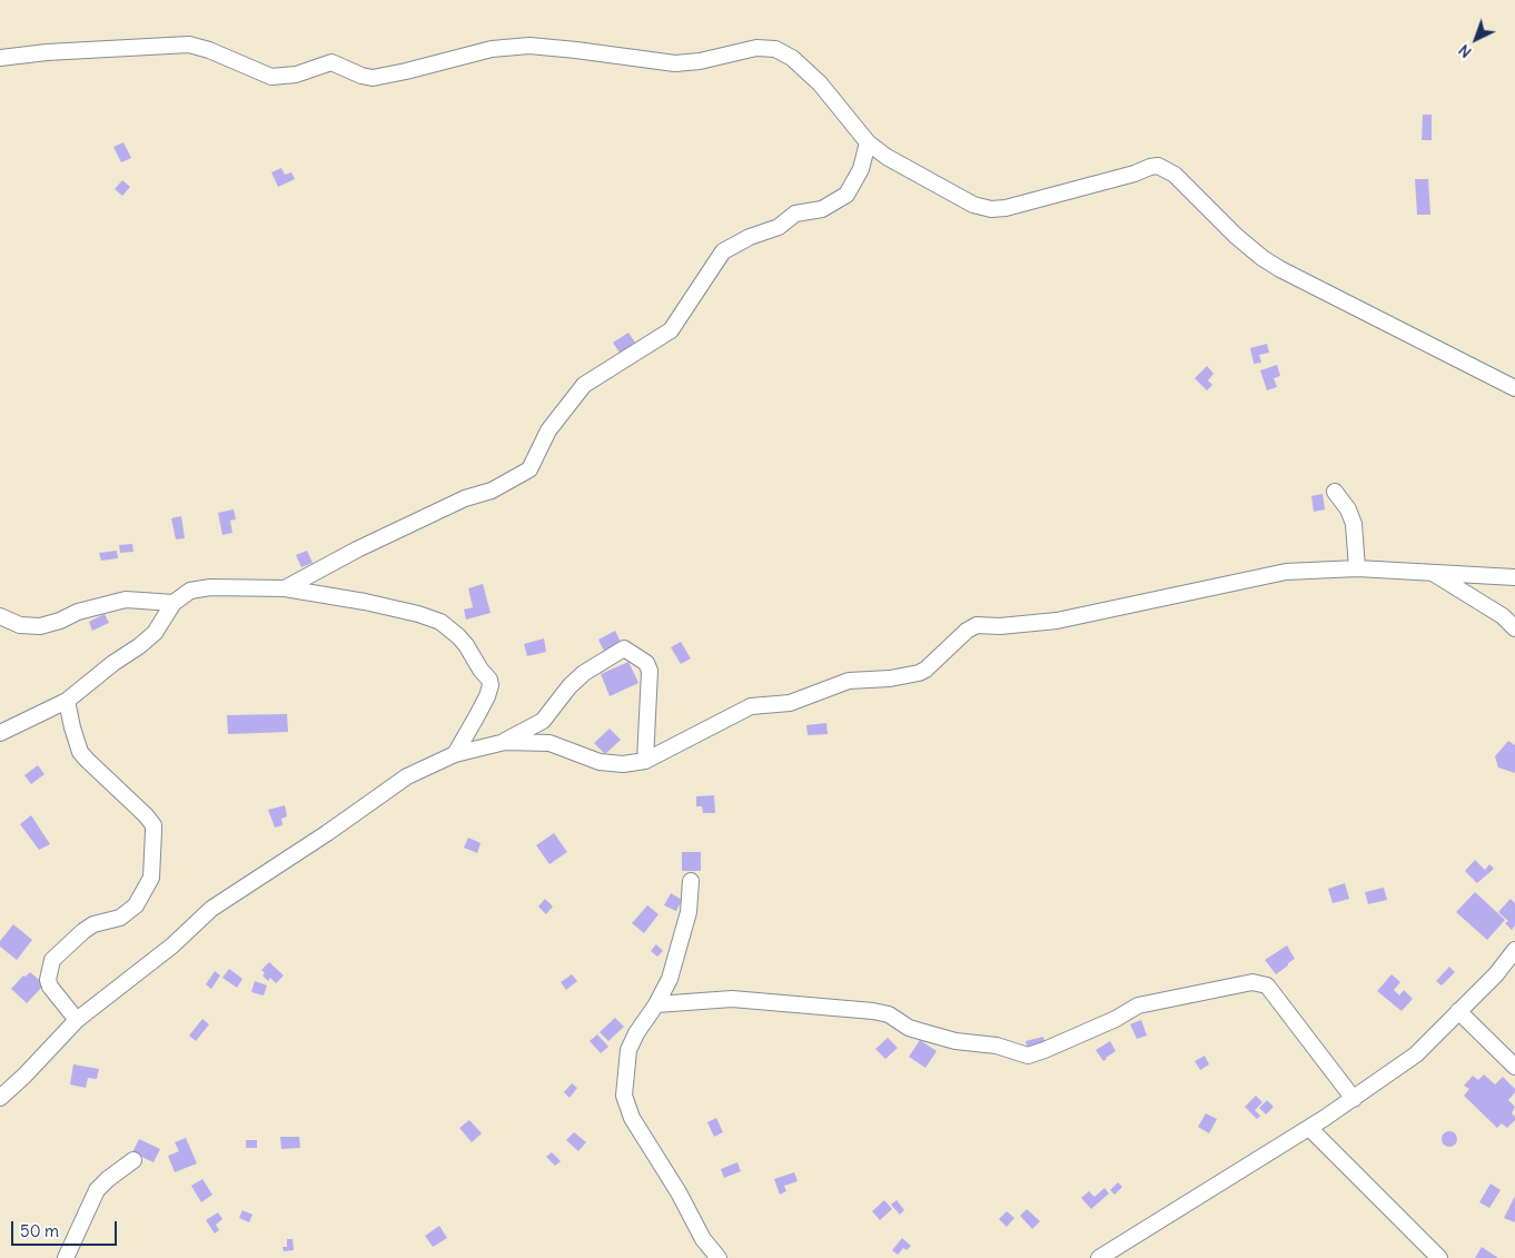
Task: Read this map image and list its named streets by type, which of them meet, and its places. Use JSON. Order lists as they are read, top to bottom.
{
  "scale_bar": "50 m",
  "north": "bottom left"
}
